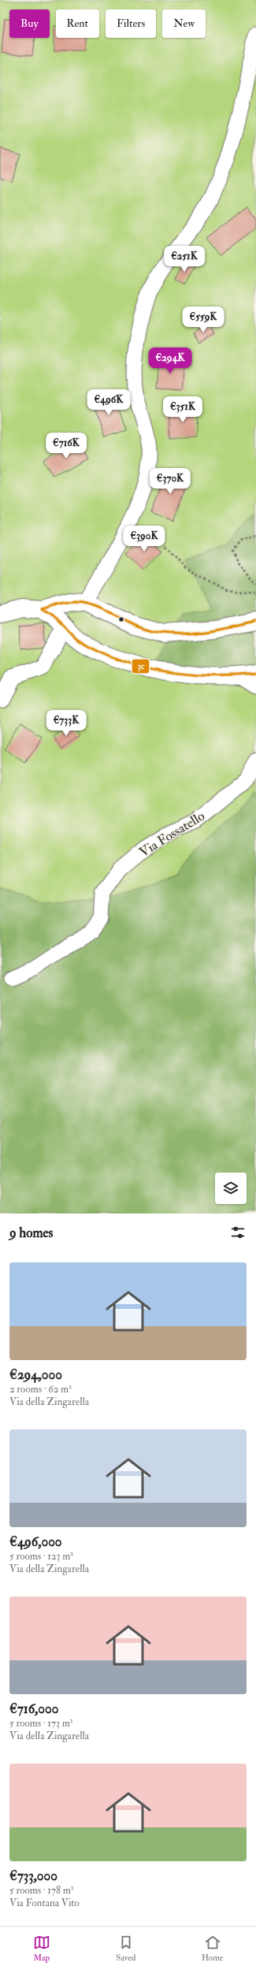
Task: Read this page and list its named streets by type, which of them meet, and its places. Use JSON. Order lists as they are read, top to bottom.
{
  "streets": {
    "street": ["Via Fossatello"]
  },
  "lines": ["transit line 3c"],
  "page": {
    "chip": [
      "Buy",
      "Rent",
      "Filters",
      "New"
    ],
    "price": [
      "€251K",
      "€559K",
      "€294K",
      "€496K",
      "€351K",
      "€716K",
      "€370K",
      "€390K",
      "€733K"
    ],
    "heading": "9 homes",
    "list": [
      {
        "name": "€294,000",
        "note": "2 rooms · 62 m² · Via della Zingarella"
      },
      {
        "name": "€496,000",
        "note": "5 rooms · 123 m² · Via della Zingarella"
      },
      {
        "name": "€716,000",
        "note": "5 rooms · 173 m² · Via della Zingarella"
      },
      {
        "name": "€733,000",
        "note": "5 rooms · 178 m² · Via Fontana Vito"
      }
    ],
    "tabs": ["Map", "Saved", "Home"]
  }
}
